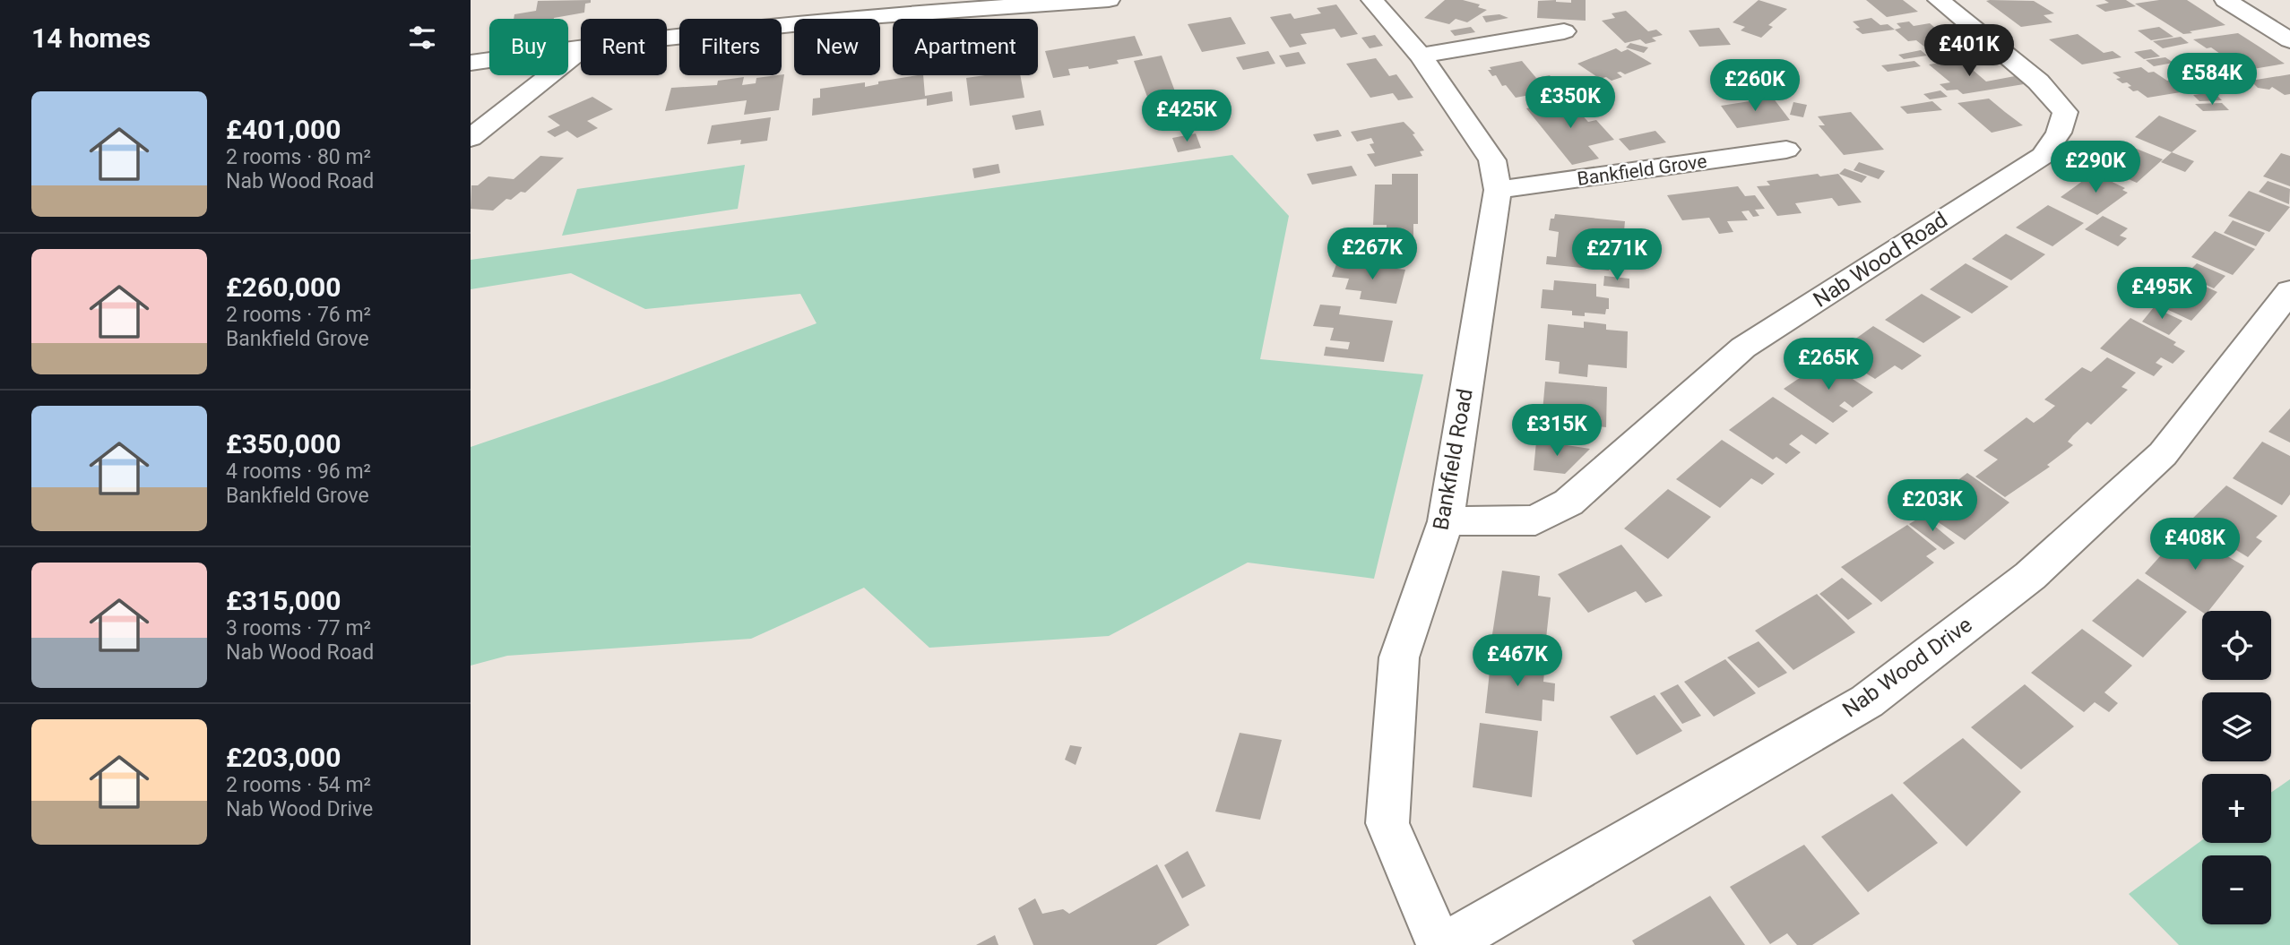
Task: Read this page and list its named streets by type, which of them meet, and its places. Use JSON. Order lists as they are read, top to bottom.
{
  "streets": {
    "street": [
      "Bankfield Grove",
      "Nab Wood Road",
      "Bankfield Road",
      "Nab Wood Drive"
    ]
  },
  "crossings": [
    ["Bankfield Grove", "Bankfield Road"],
    ["Nab Wood Road", "Bankfield Road"]
  ],
  "page": {
    "heading": "14 homes",
    "chip": [
      "Buy",
      "Rent",
      "Filters",
      "New",
      "Apartment"
    ],
    "price": [
      "£401K",
      "£584K",
      "£260K",
      "£350K",
      "£425K",
      "£290K",
      "£267K",
      "£271K",
      "£495K",
      "£265K",
      "£315K",
      "£203K",
      "£408K",
      "£467K"
    ],
    "list": [
      {
        "name": "£401,000",
        "note": "2 rooms · 80 m² · Nab Wood Road"
      },
      {
        "name": "£260,000",
        "note": "2 rooms · 76 m² · Bankfield Grove"
      },
      {
        "name": "£350,000",
        "note": "4 rooms · 96 m² · Bankfield Grove"
      },
      {
        "name": "£315,000",
        "note": "3 rooms · 77 m² · Nab Wood Road"
      },
      {
        "name": "£203,000",
        "note": "2 rooms · 54 m² · Nab Wood Drive"
      }
    ],
    "map_buttons": ["+", "−"]
  }
}
